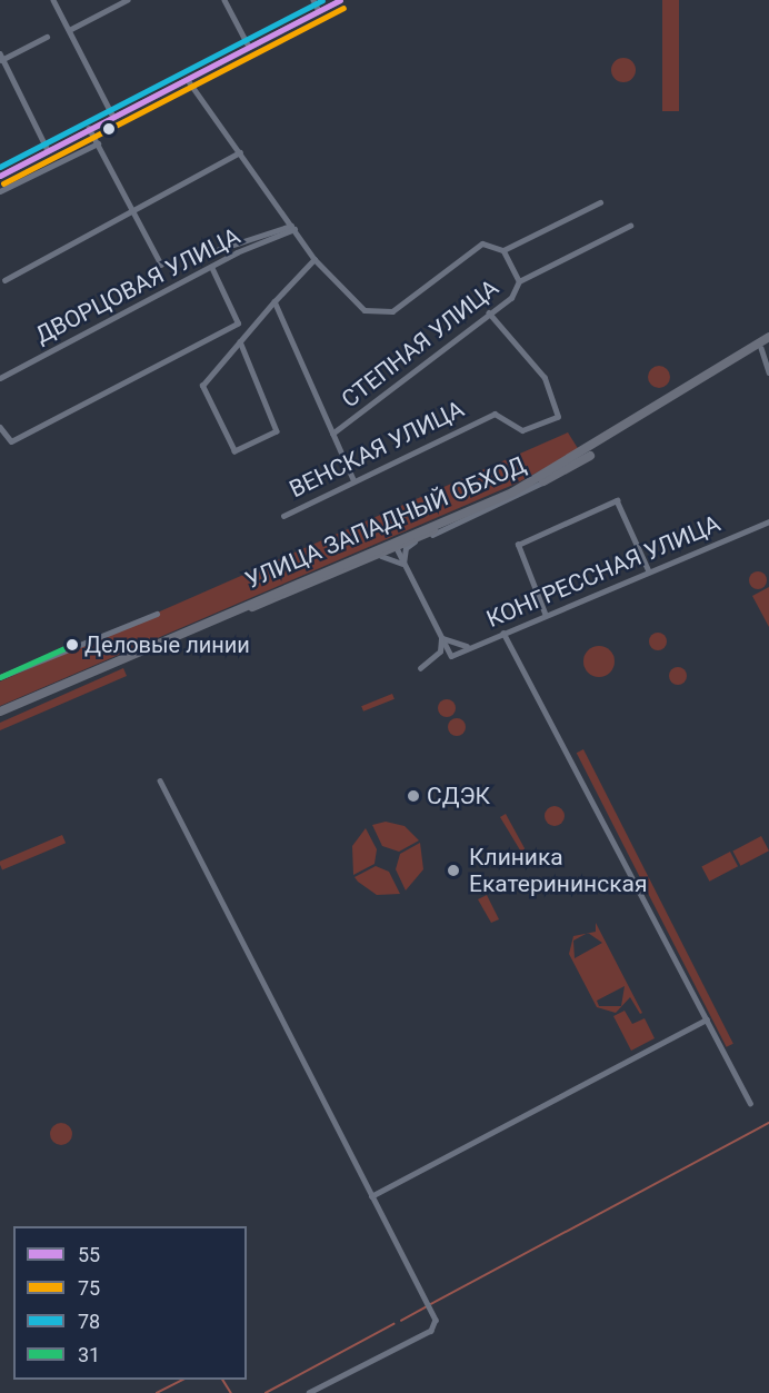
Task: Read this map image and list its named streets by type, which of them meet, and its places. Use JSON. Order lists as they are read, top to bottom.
{
  "streets": {
    "highway": ["УЛИЦА ЗАПАДНЫЙ ОБХОД"],
    "street": [
      "ДВОРЦОВАЯ УЛИЦА",
      "СТЕПНАЯ УЛИЦА",
      "ВЕНСКАЯ УЛИЦА",
      "КОНГРЕССНАЯ УЛИЦА"
    ]
  },
  "crossings": [
    ["СТЕПНАЯ УЛИЦА", "ВЕНСКАЯ УЛИЦА"]
  ],
  "places": ["Деловые линии", "СДЭК", "Клиника Екатерининская"],
  "lines": [
    "transit line 55",
    "transit line 78",
    "transit line 75",
    "transit line 31"
  ],
  "legend": [
    "55",
    "75",
    "78",
    "31"
  ]
}
